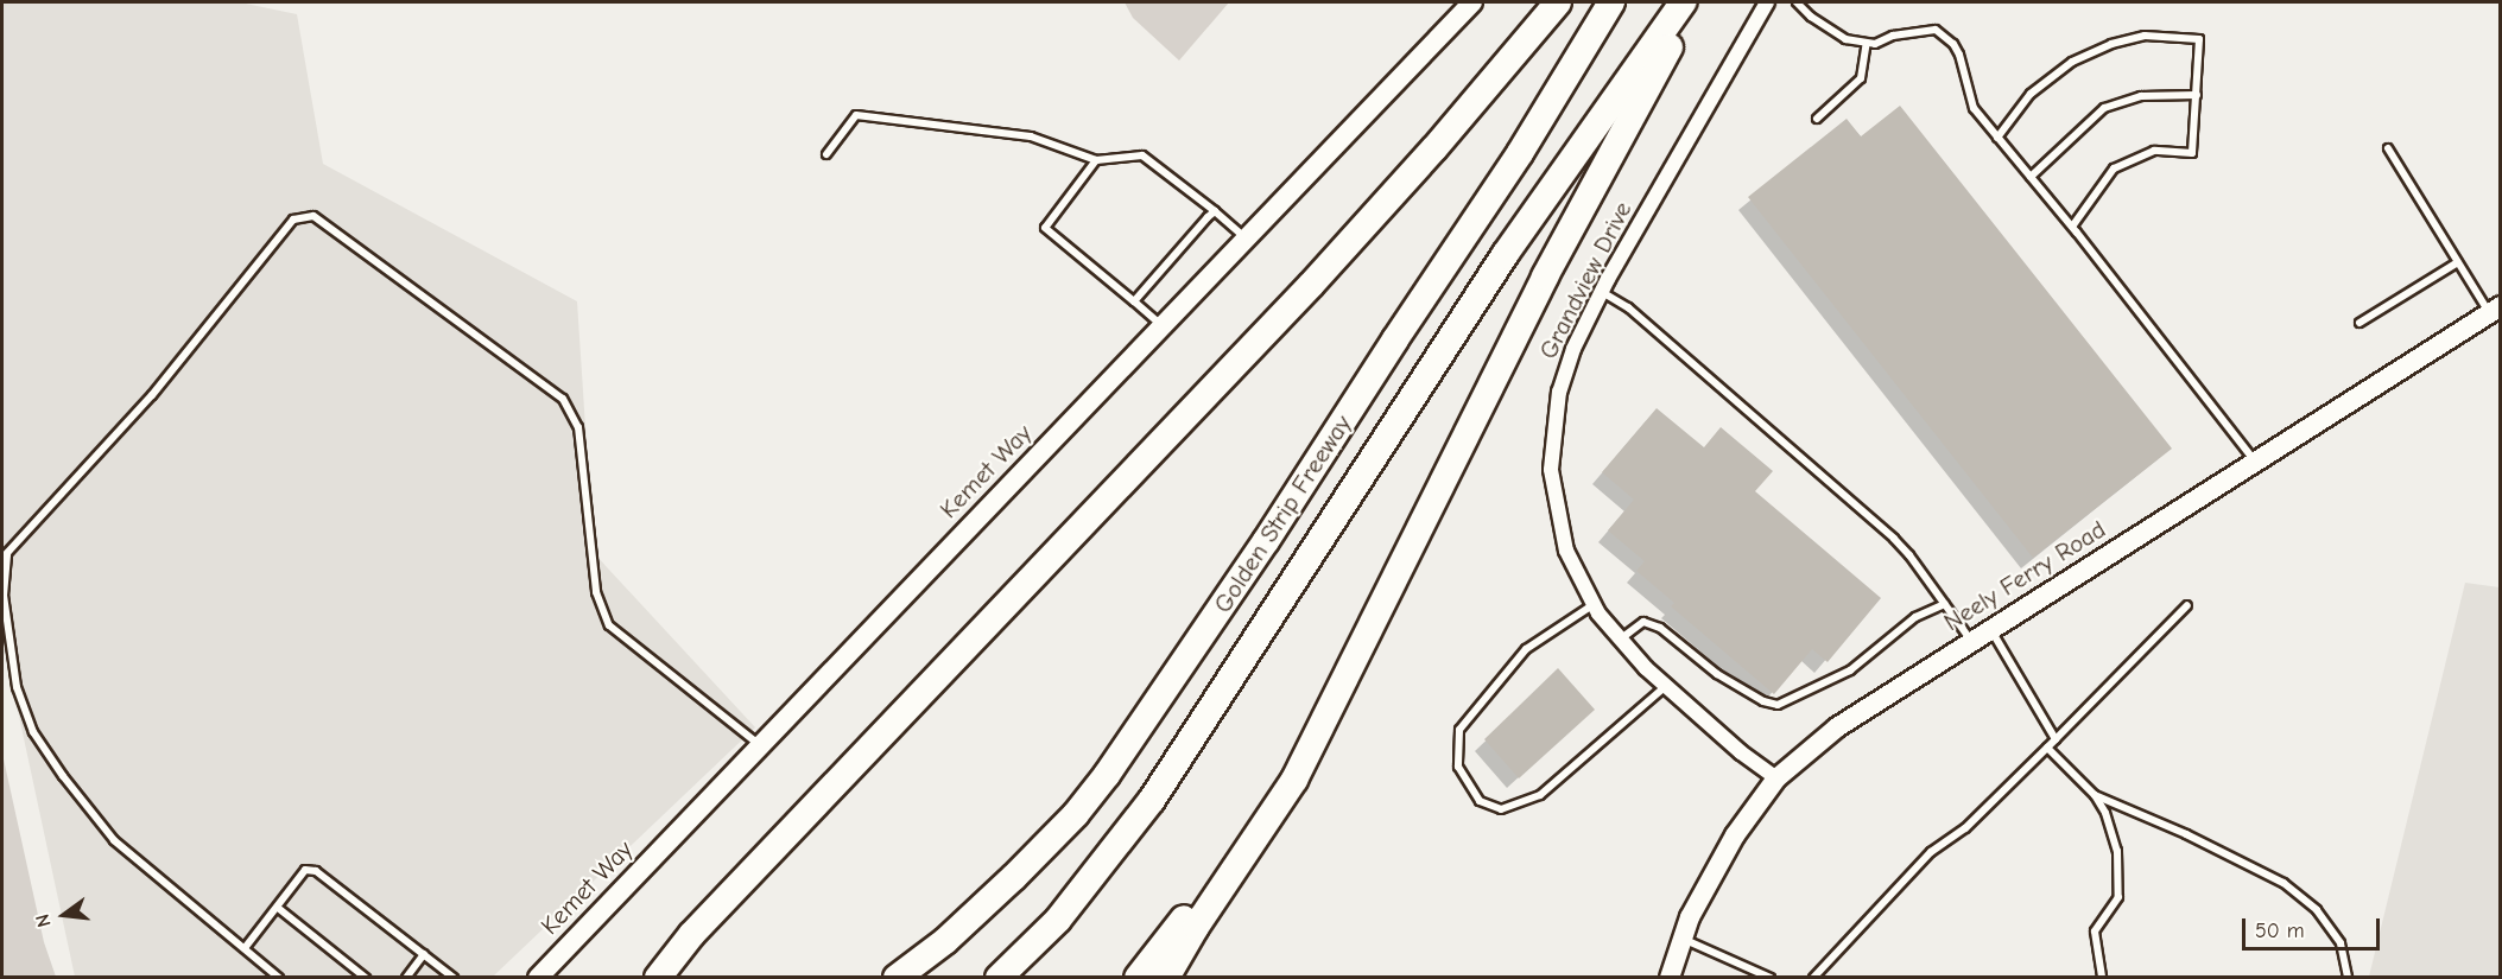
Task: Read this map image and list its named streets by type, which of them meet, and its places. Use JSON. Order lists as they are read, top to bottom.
{
  "streets": {
    "highway": ["Golden Strip Freeway"],
    "street": ["Grandview Drive", "Kemet Way", "Neely Ferry Road"]
  },
  "crossings": [
    ["Grandview Drive", "Neely Ferry Road"]
  ],
  "scale_bar": "50 m",
  "north": "left"
}
